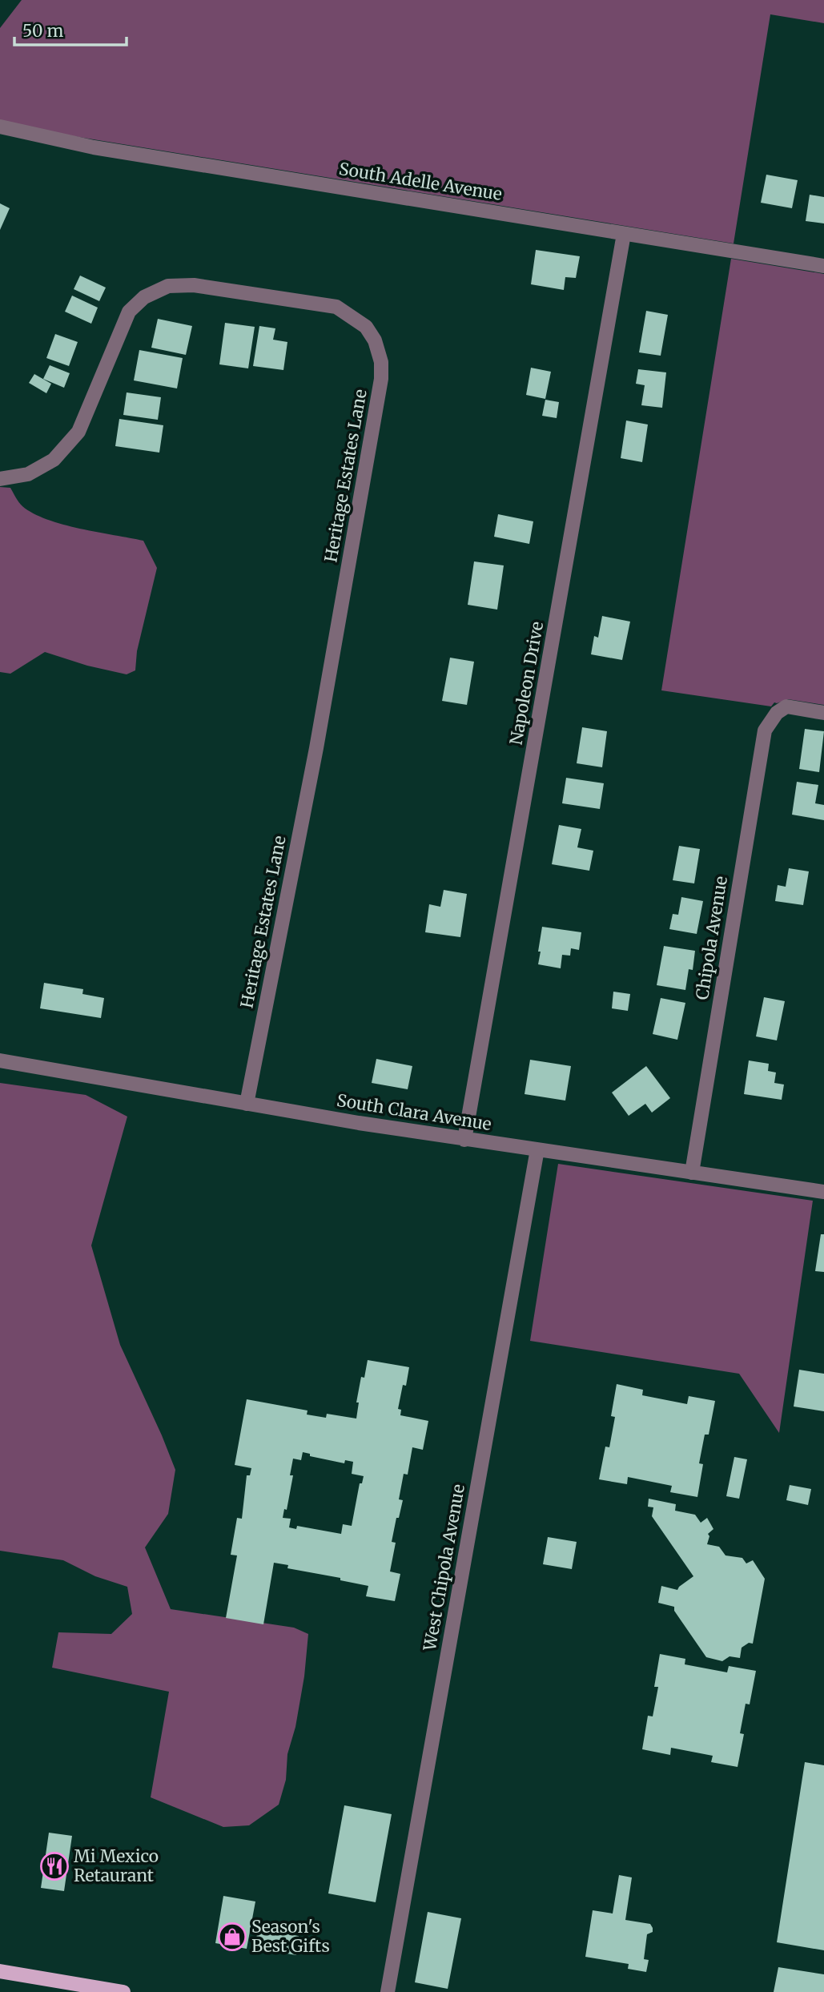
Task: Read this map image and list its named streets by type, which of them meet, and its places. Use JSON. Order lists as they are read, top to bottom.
{
  "streets": {
    "street": [
      "South Adelle Avenue",
      "Heritage Estates Lane",
      "Napoleon Drive",
      "Chipola Avenue",
      "South Clara Avenue",
      "West Chipola Avenue"
    ]
  },
  "crossings": [
    ["South Adelle Avenue", "Napoleon Drive"],
    ["Heritage Estates Lane", "South Clara Avenue"],
    ["Napoleon Drive", "South Clara Avenue"],
    ["Chipola Avenue", "South Clara Avenue"],
    ["South Clara Avenue", "West Chipola Avenue"]
  ],
  "places": {
    "restaurant": ["Mi Mexico Retaurant"],
    "shop": ["Season's Best Gifts"]
  },
  "scale_bar": "50 m"
}
